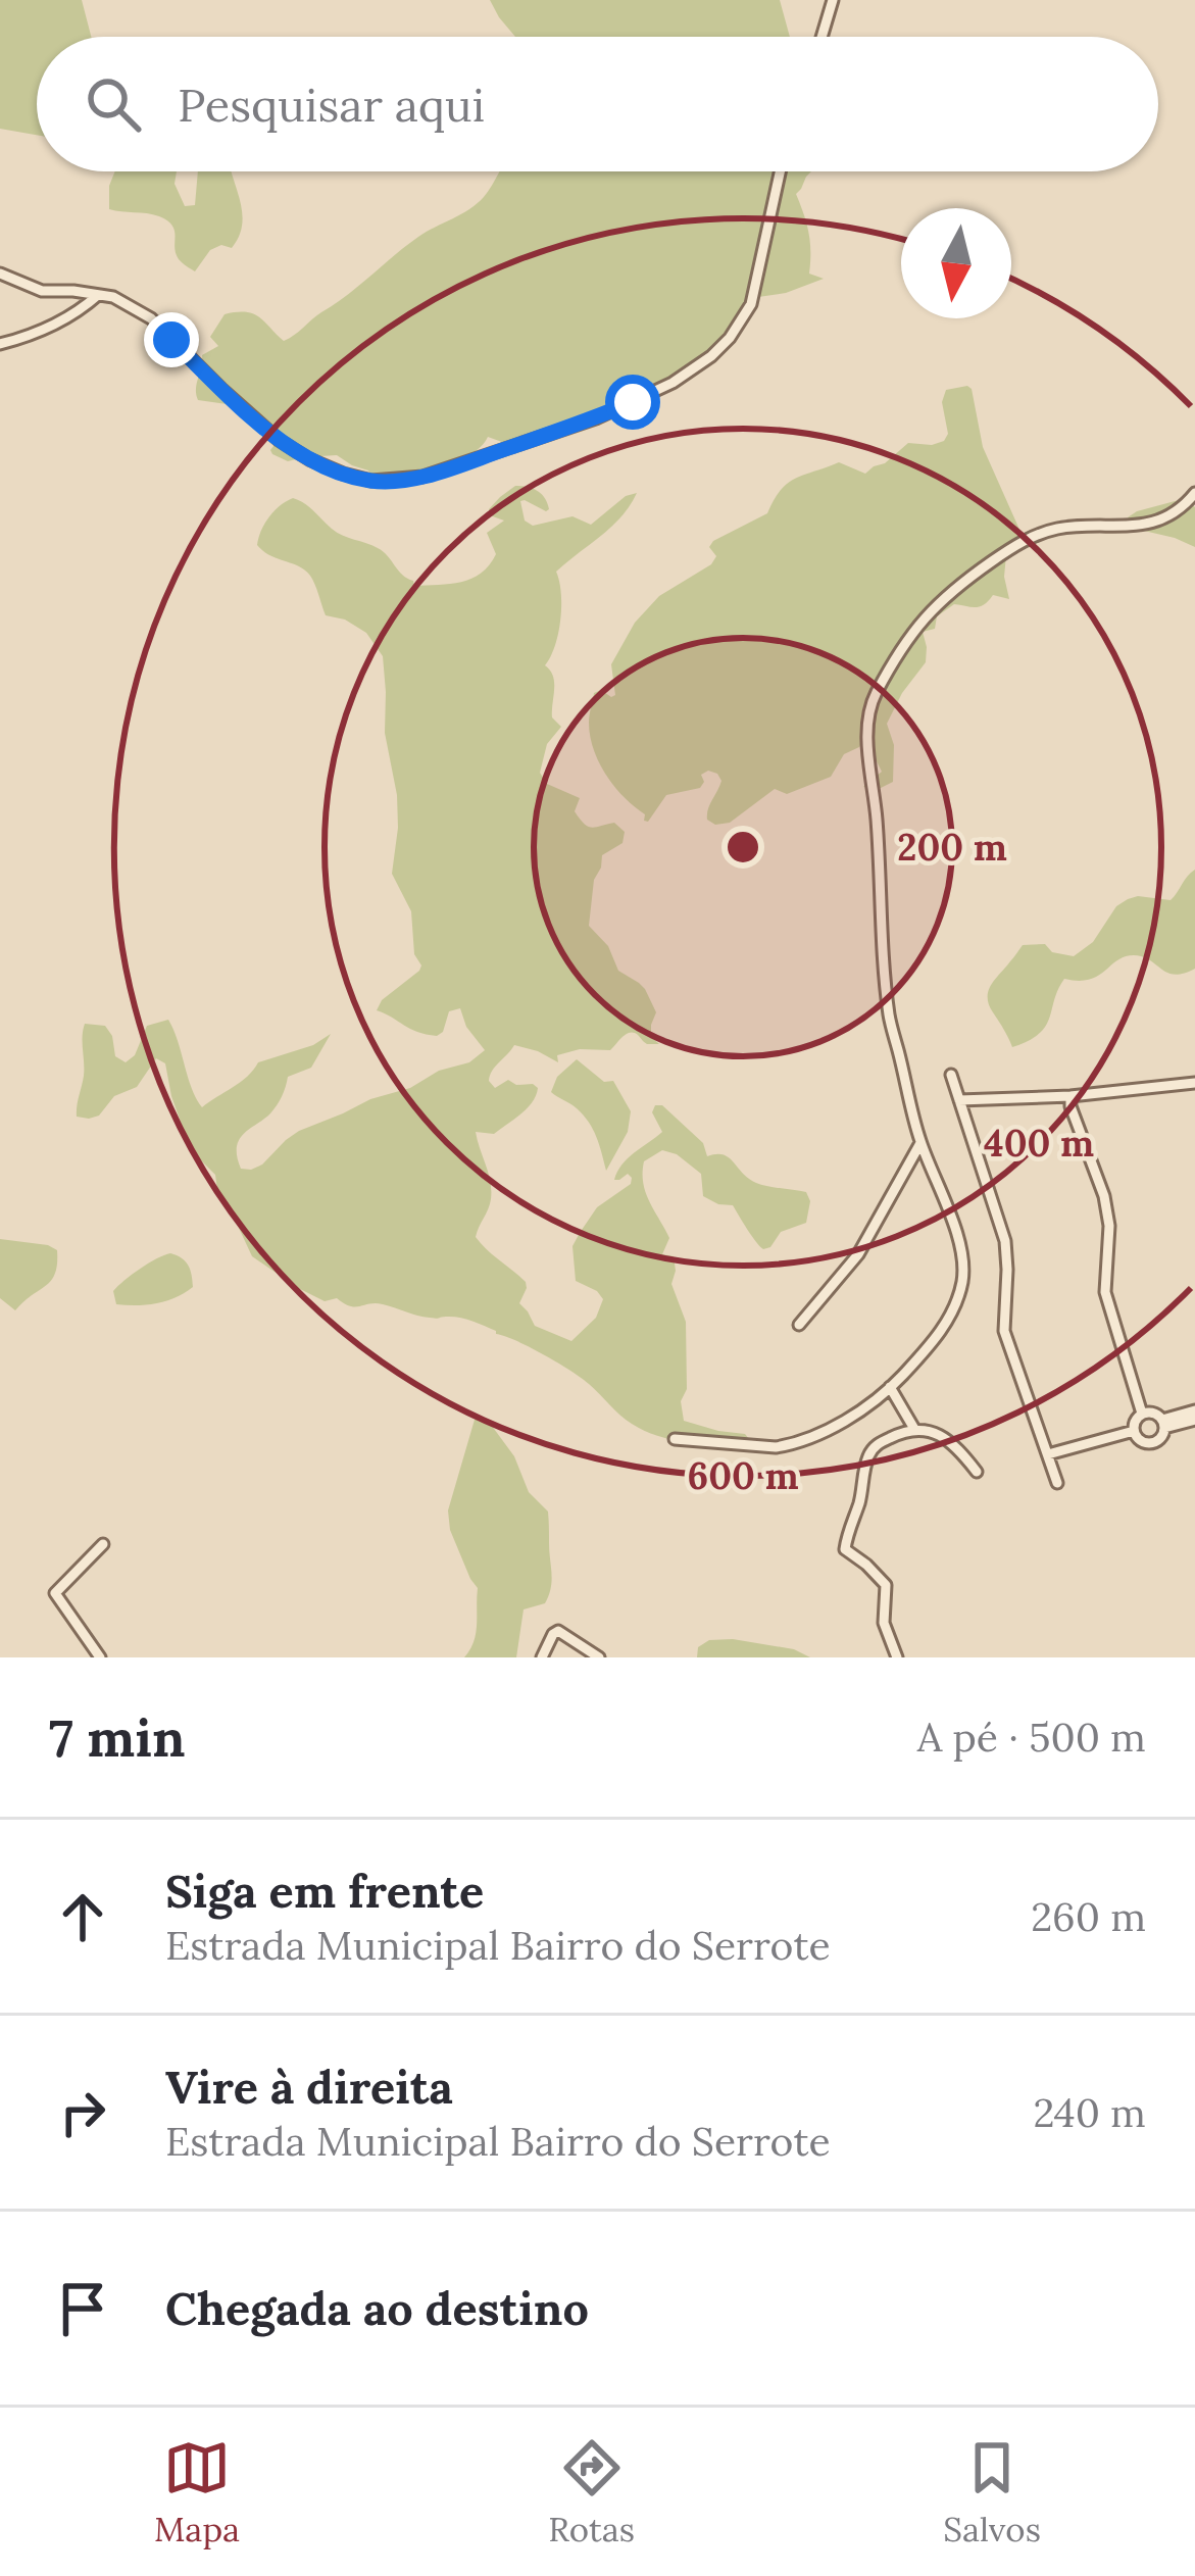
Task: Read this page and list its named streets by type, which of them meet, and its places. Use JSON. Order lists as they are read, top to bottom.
{
  "north": "bottom",
  "page": {
    "search": "Pesquisar aqui",
    "heading": ["7 min", "A pé · 500 m"],
    "list": [
      ["Siga em frente", "Estrada Municipal Bairro do Serrote", "260 m"],
      ["Vire à direita", "Estrada Municipal Bairro do Serrote", "240 m"],
      "Chegada ao destino"
    ],
    "nav": ["Mapa", "Rotas", "Salvos"]
  },
  "rings": ["200 m", "400 m", "600 m"]
}
